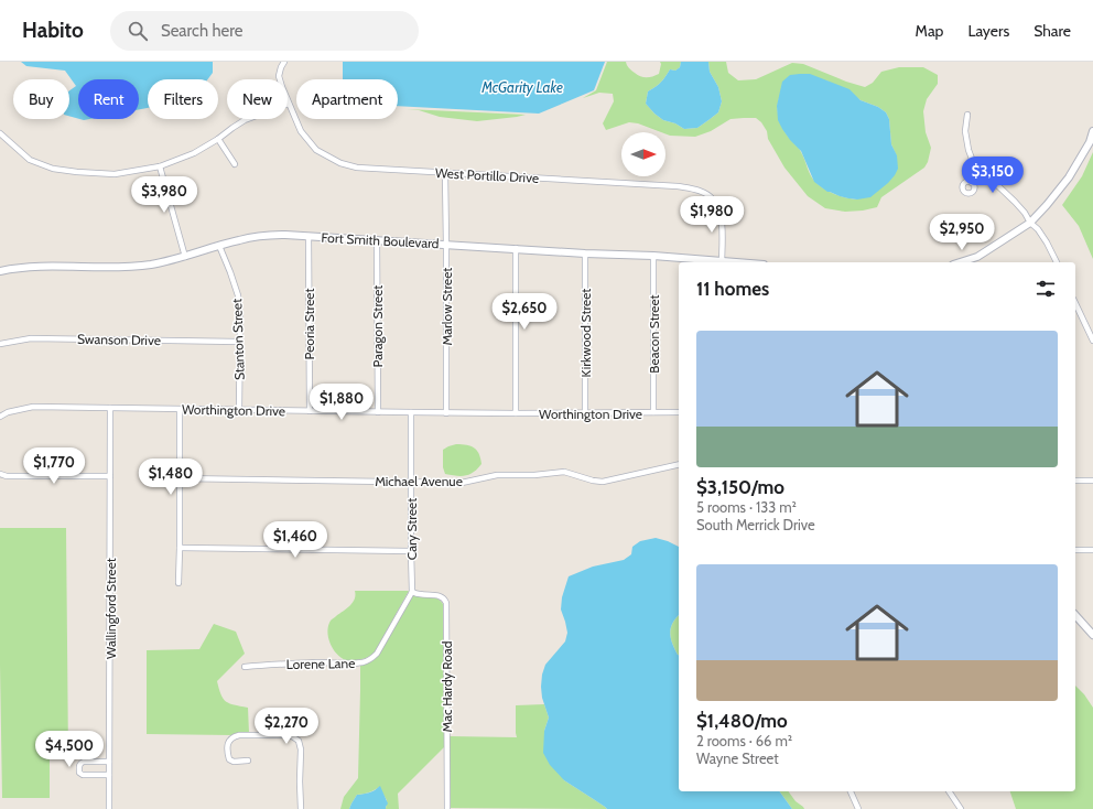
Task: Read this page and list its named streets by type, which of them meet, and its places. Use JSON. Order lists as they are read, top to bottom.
{
  "streets": {
    "street": [
      "West Portillo Drive",
      "Fort Smith Boulevard",
      "Marlow Street",
      "Peoria Street",
      "Paragon Street",
      "Kirkwood Street",
      "Beacon Street",
      "Swanson Drive",
      "Stanton Street",
      "Worthington Drive",
      "Michael Avenue",
      "Cary Street",
      "Wallingford Street",
      "Lorene Lane",
      "Mac Hardy Road"
    ]
  },
  "crossings": [
    ["West Portillo Drive", "Fort Smith Boulevard"],
    ["West Portillo Drive", "Marlow Street"],
    ["Fort Smith Boulevard", "Marlow Street"],
    ["Fort Smith Boulevard", "Peoria Street"],
    ["Fort Smith Boulevard", "Paragon Street"],
    ["Fort Smith Boulevard", "Kirkwood Street"],
    ["Fort Smith Boulevard", "Beacon Street"],
    ["Fort Smith Boulevard", "Stanton Street"],
    ["Marlow Street", "Worthington Drive"],
    ["Peoria Street", "Worthington Drive"],
    ["Paragon Street", "Worthington Drive"],
    ["Kirkwood Street", "Worthington Drive"],
    ["Beacon Street", "Worthington Drive"],
    ["Swanson Drive", "Stanton Street"],
    ["Stanton Street", "Worthington Drive"],
    ["Worthington Drive", "Cary Street"],
    ["Worthington Drive", "Wallingford Street"],
    ["Michael Avenue", "Cary Street"],
    ["Cary Street", "Lorene Lane"],
    ["Cary Street", "Mac Hardy Road"],
    ["Lorene Lane", "Mac Hardy Road"]
  ],
  "water": ["McGarity Lake"],
  "north": "right",
  "page": {
    "header": "Habito",
    "search": "Search here",
    "nav": ["Map", "Layers", "Share"],
    "chip": [
      "Buy",
      "Rent",
      "Filters",
      "New",
      "Apartment"
    ],
    "price": [
      "$3,150",
      "$3,980",
      "$1,980",
      "$2,950",
      "$2,650",
      "$1,880",
      "$1,770",
      "$1,480",
      "$1,460",
      "$2,270",
      "$4,500"
    ],
    "heading": "11 homes",
    "list": [
      {
        "name": "$3,150/mo",
        "note": "5 rooms · 133 m² · South Merrick Drive"
      },
      {
        "name": "$1,480/mo",
        "note": "2 rooms · 66 m² · Wayne Street"
      }
    ]
  }
}
